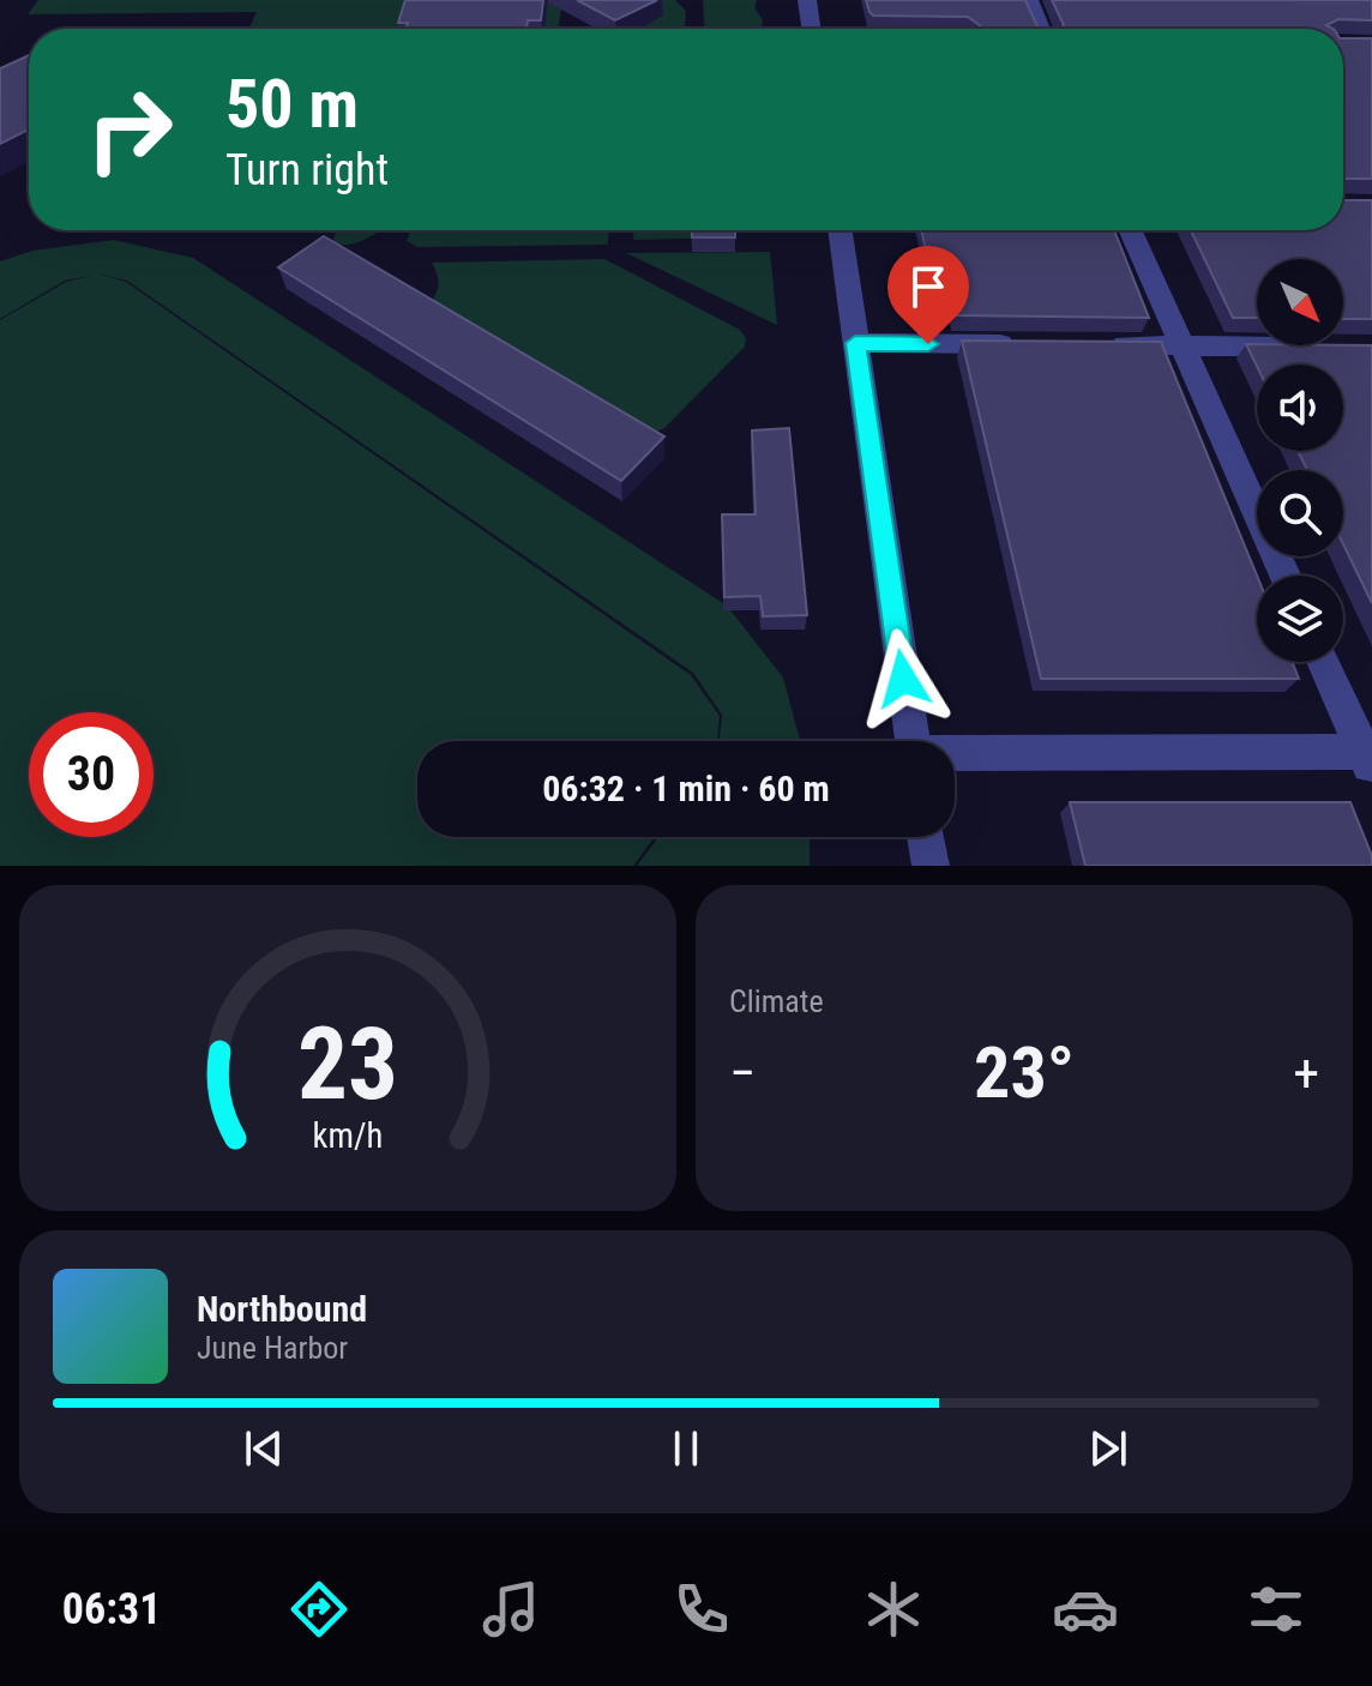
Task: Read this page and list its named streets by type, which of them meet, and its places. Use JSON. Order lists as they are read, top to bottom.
{
  "north": "bottom right",
  "page": {
    "turn": ["50 m", "Turn right"],
    "limit": "30",
    "trip": "06:32 · 1 min · 60 m",
    "tile": "Climate",
    "heat": ["−", "23°", "+"],
    "song": ["Northbound", "June Harbor"],
    "tabs": "06:31",
    "gauge": ["23", "km/h"]
  }
}
